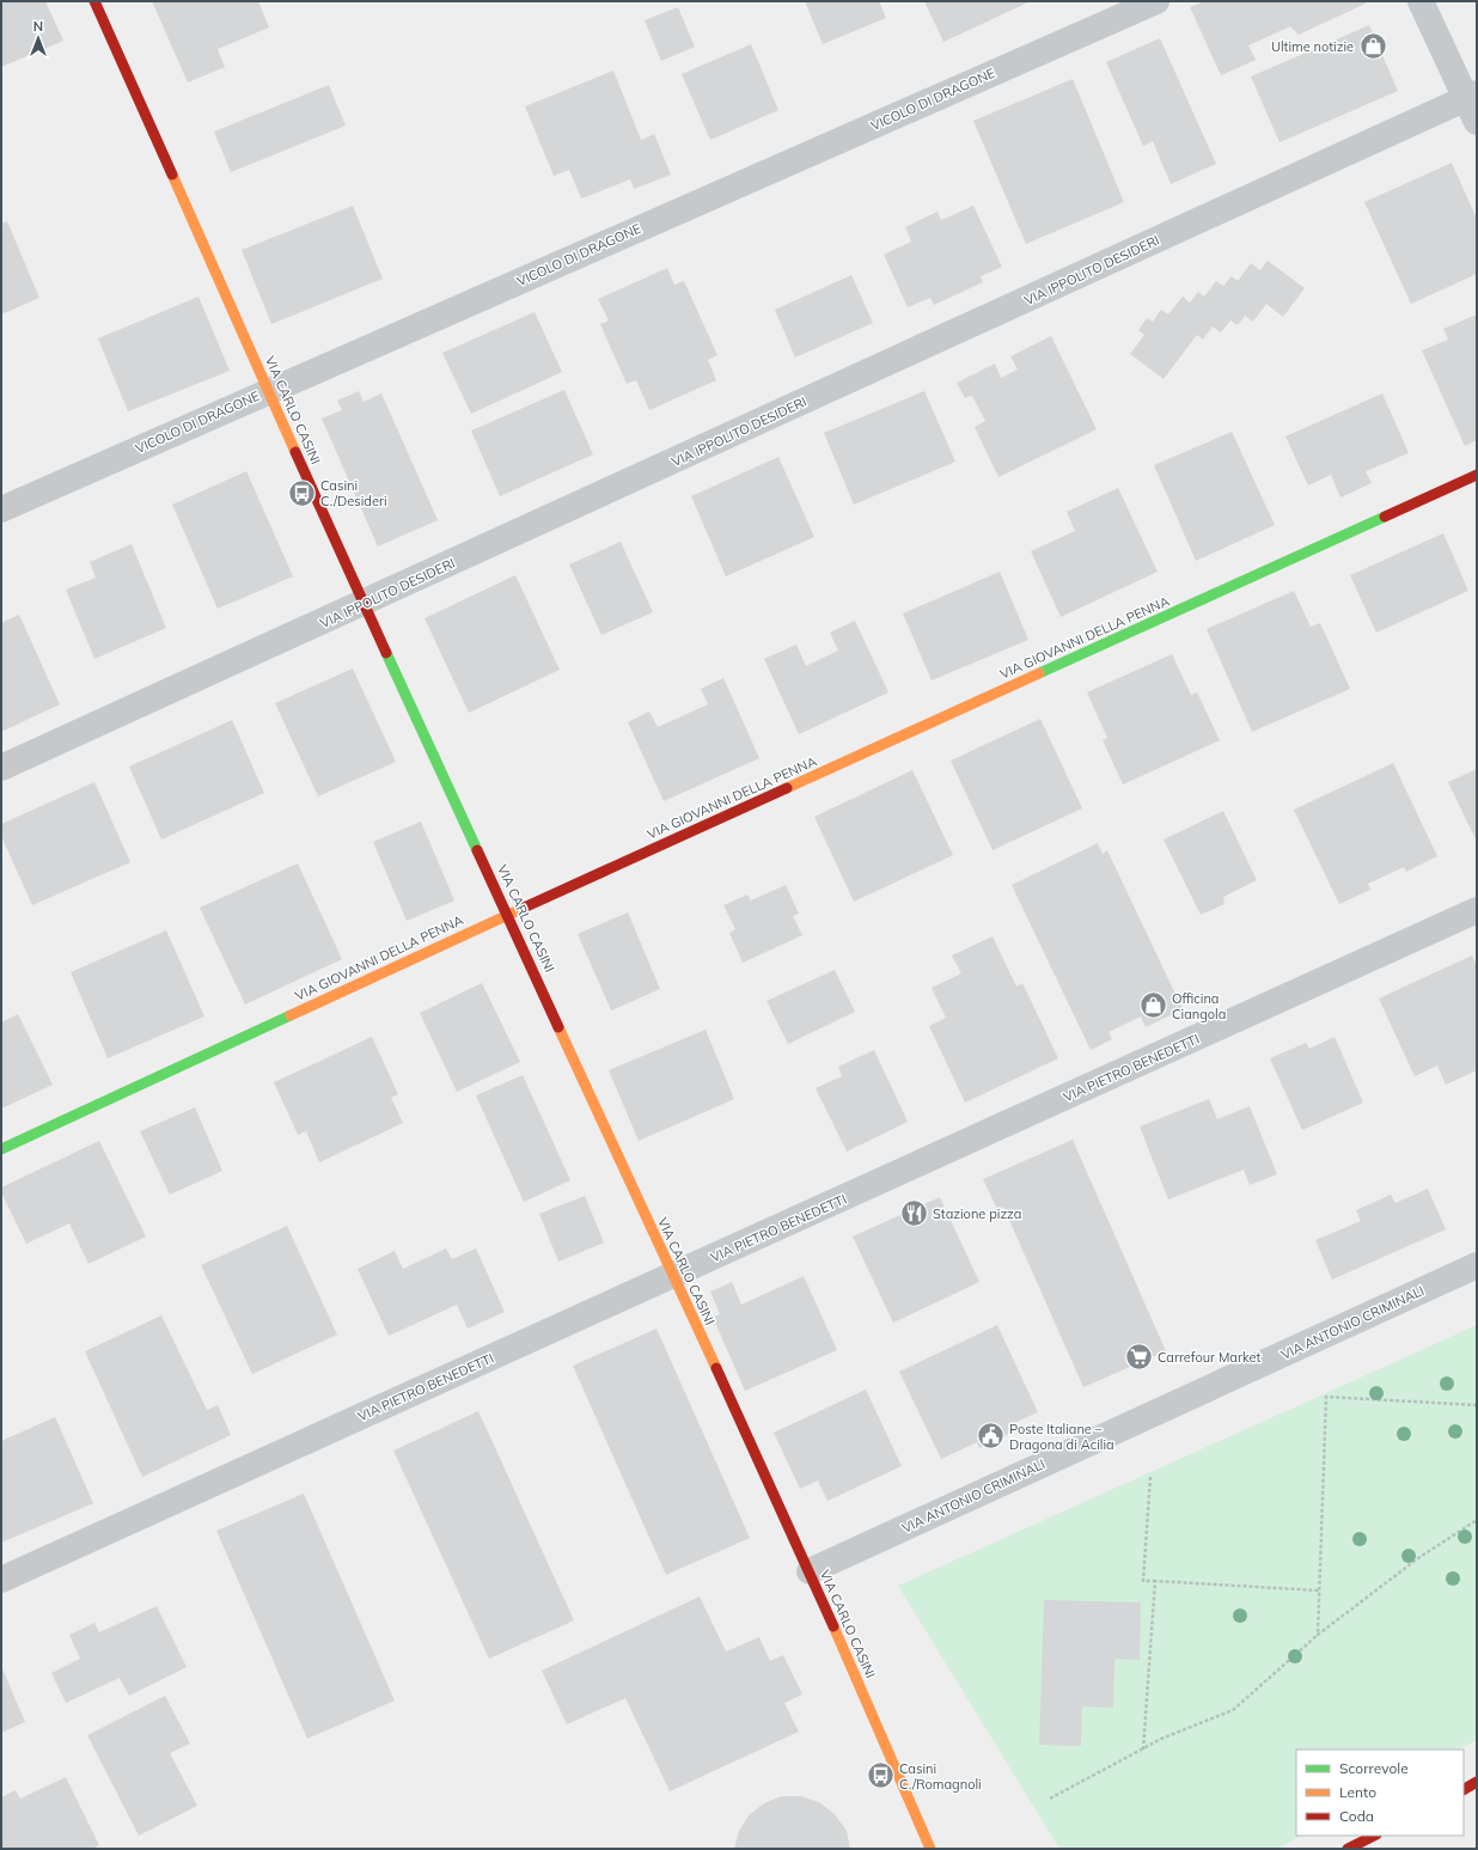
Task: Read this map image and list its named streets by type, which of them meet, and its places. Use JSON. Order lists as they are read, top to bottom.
{
  "streets": {
    "street": [
      "VICOLO DI DRAGONE",
      "VIA IPPOLITO DESIDERI",
      "VIA CARLO CASINI",
      "VIA GIOVANNI DELLA PENNA",
      "VIA PIETRO BENEDETTI",
      "VIA ANTONIO CRIMINALI"
    ]
  },
  "crossings": [
    ["VICOLO DI DRAGONE", "VIA CARLO CASINI"],
    ["VIA IPPOLITO DESIDERI", "VIA CARLO CASINI"],
    ["VIA CARLO CASINI", "VIA GIOVANNI DELLA PENNA"],
    ["VIA CARLO CASINI", "VIA PIETRO BENEDETTI"],
    ["VIA CARLO CASINI", "VIA ANTONIO CRIMINALI"]
  ],
  "places": {
    "shop": ["Ultime notizie", "Officina Ciangola"],
    "bus stop": ["Casini C./Desideri", "Casini C./Romagnoli"],
    "restaurant": ["Stazione pizza"],
    "supermarket": ["Carrefour Market"],
    "public building": ["Poste Italiane – Dragona di Acilia"]
  },
  "legend": ["Scorrevole", "Lento", "Coda"],
  "north": "top"
}
